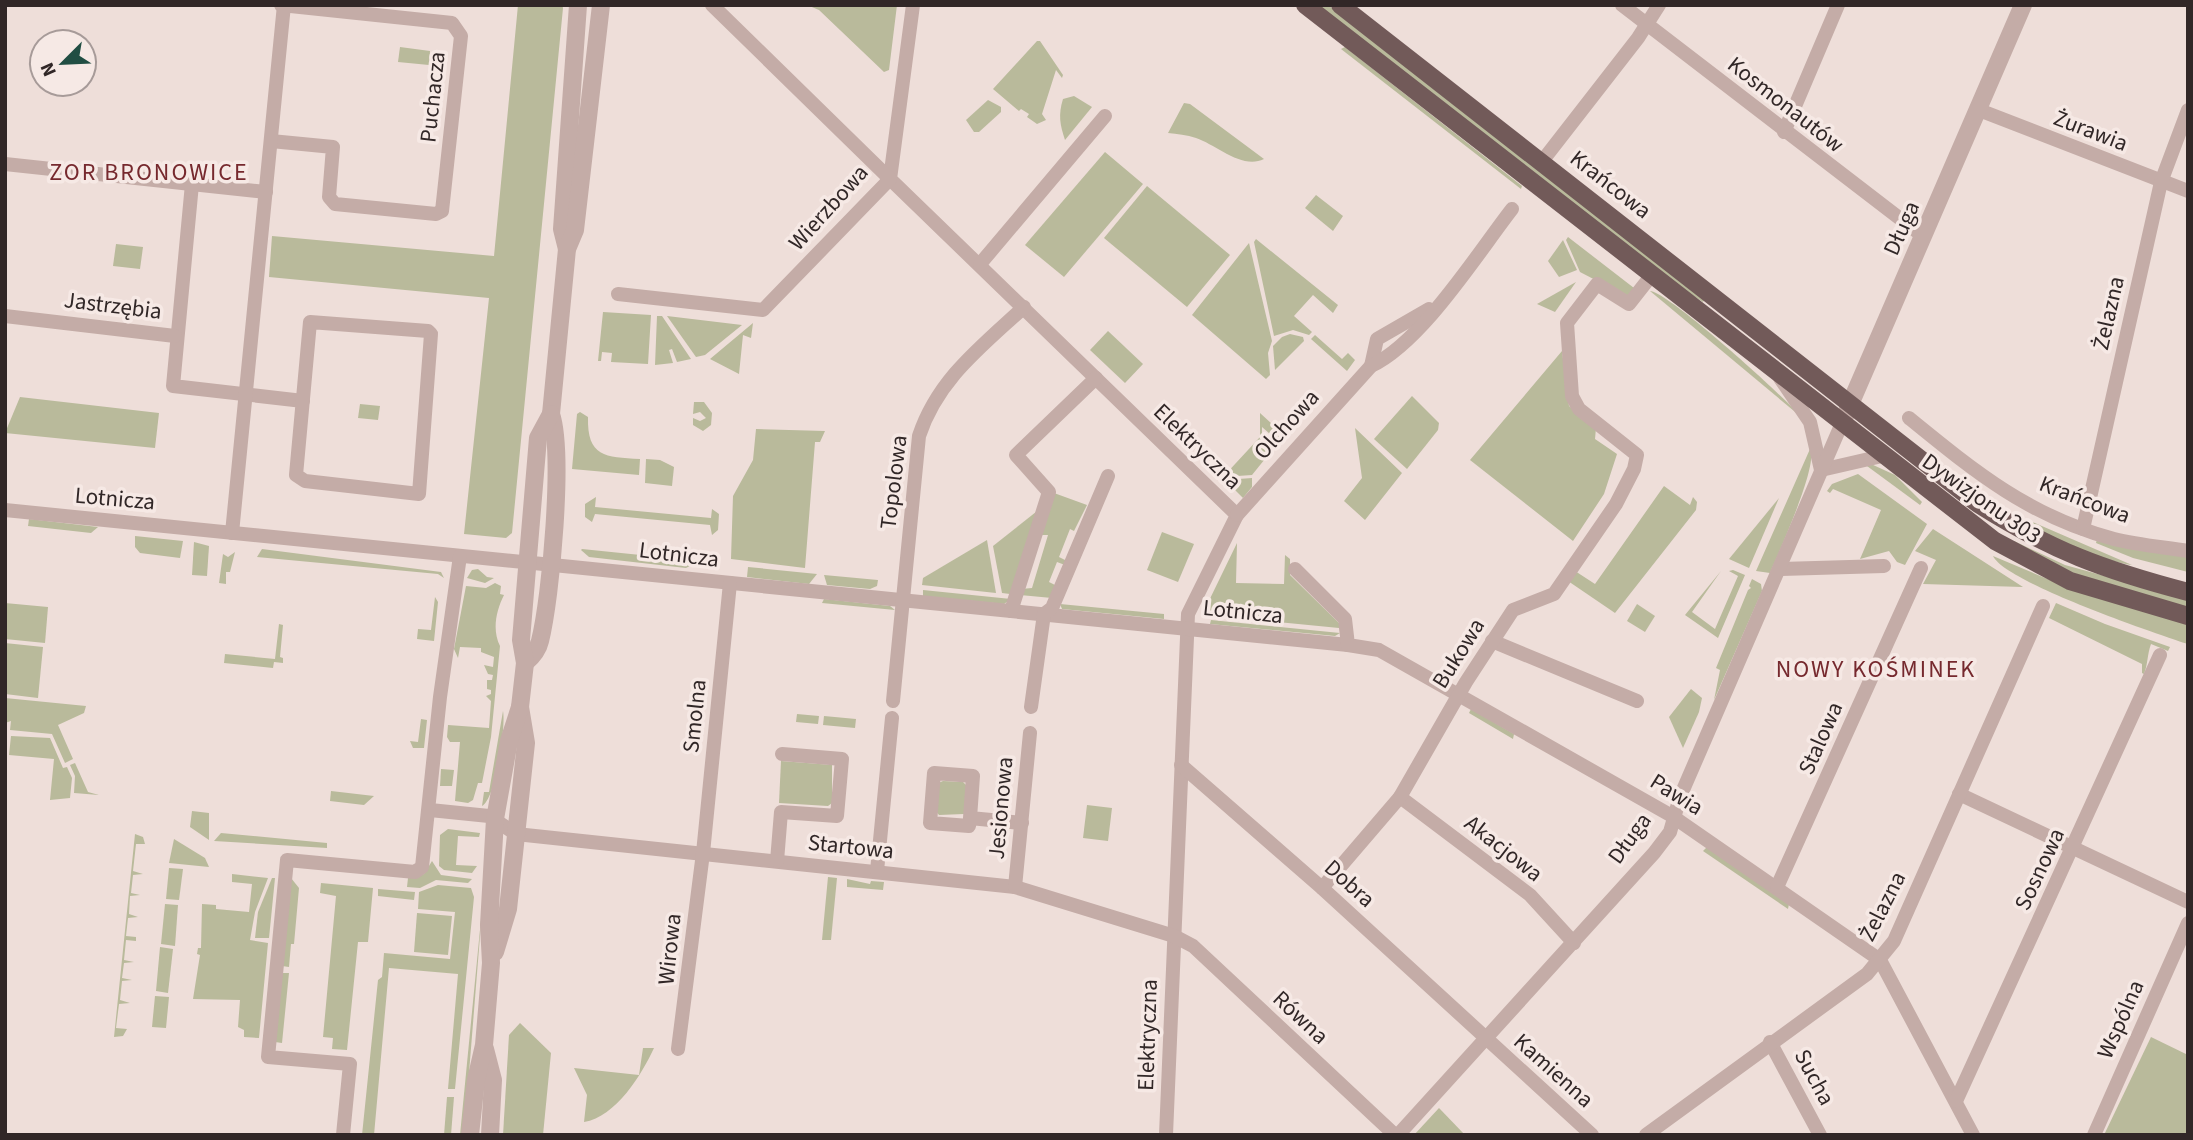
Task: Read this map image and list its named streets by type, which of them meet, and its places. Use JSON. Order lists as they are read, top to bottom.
{
  "streets": {
    "main road": ["Krańcowa", "Dywizjonu 303"],
    "street": [
      "Puchacza",
      "Kosmonautów",
      "Żurawia",
      "Wierzbowa",
      "Długa",
      "Jastrzębia",
      "Żelazna",
      "Olchowa",
      "Elektryczna",
      "Topolowa",
      "Lotnicza",
      "Bukowa",
      "Smolna",
      "Stalowa",
      "Pawia",
      "Jesionowa",
      "Startowa",
      "Akacjowa",
      "Sosnowa",
      "Dobra",
      "Wirowa",
      "Równa",
      "Wspólna",
      "Kamienna",
      "Sucha"
    ]
  },
  "crossings": [
    ["Puchacza", "Jastrzębia"],
    ["Puchacza", "Lotnicza"],
    ["Kosmonautów", "Długa"],
    ["Żurawia", "Długa"],
    ["Żurawia", "Żelazna"],
    ["Krańcowa", "Długa"],
    ["Krańcowa", "Żelazna"],
    ["Krańcowa", "Dywizjonu 303"],
    ["Krańcowa", "Bukowa"],
    ["Wierzbowa", "Elektryczna"],
    ["Długa", "Dywizjonu 303"],
    ["Długa", "Pawia"],
    ["Długa", "Akacjowa"],
    ["Długa", "Dobra"],
    ["Długa", "Równa"],
    ["Długa", "Kamienna"],
    ["Żelazna", "Pawia"],
    ["Żelazna", "Sucha"],
    ["Olchowa", "Elektryczna"],
    ["Elektryczna", "Topolowa"],
    ["Elektryczna", "Lotnicza"],
    ["Elektryczna", "Startowa"],
    ["Elektryczna", "Dobra"],
    ["Elektryczna", "Równa"],
    ["Topolowa", "Lotnicza"],
    ["Lotnicza", "Smolna"],
    ["Lotnicza", "Pawia"],
    ["Bukowa", "Pawia"],
    ["Bukowa", "Akacjowa"],
    ["Bukowa", "Dobra"],
    ["Smolna", "Startowa"],
    ["Smolna", "Wirowa"],
    ["Stalowa", "Pawia"],
    ["Pawia", "Sosnowa"],
    ["Jesionowa", "Startowa"],
    ["Startowa", "Wirowa"],
    ["Startowa", "Równa"],
    ["Dobra", "Kamienna"]
  ],
  "districts": ["ZOR BRONOWICE", "NOWY KOŚMINEK"],
  "north": "bottom left"
}
